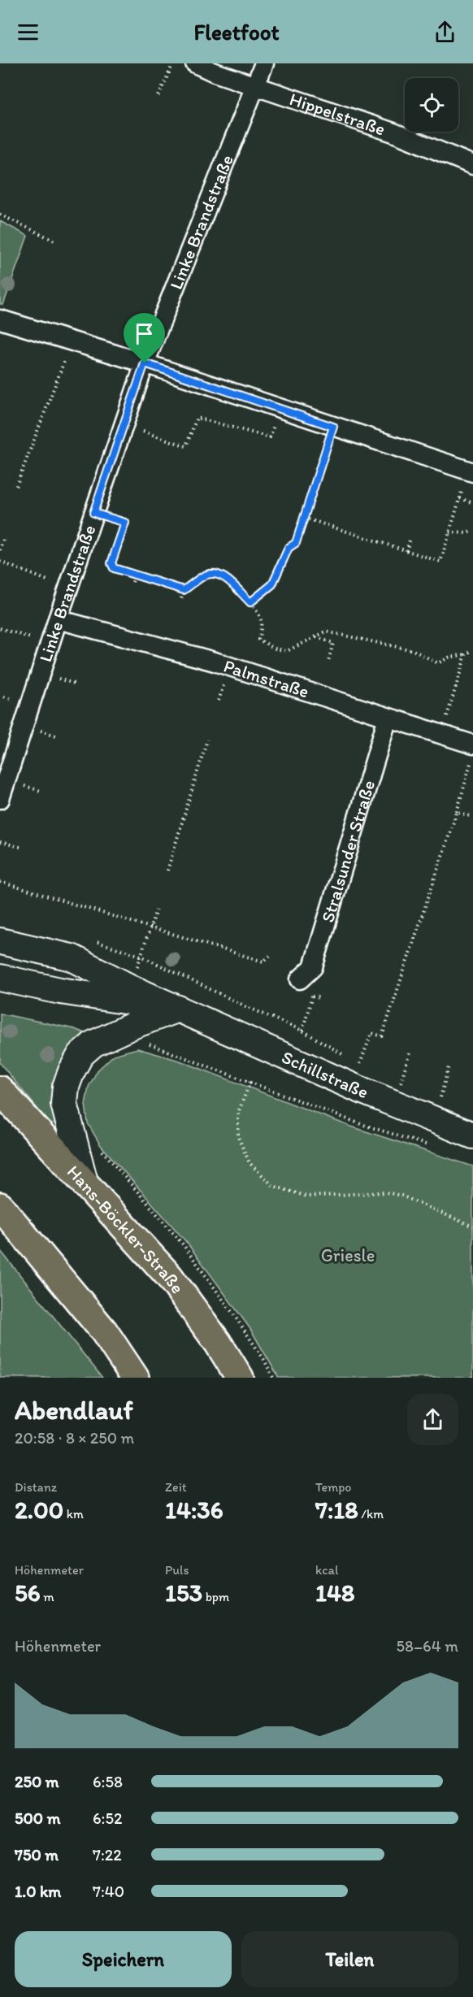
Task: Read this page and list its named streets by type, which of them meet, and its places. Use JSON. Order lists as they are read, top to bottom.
{
  "streets": {
    "main road": ["Hans-Böckler-Straße"],
    "street": [
      "Hippelstraße",
      "Linke Brandstraße",
      "Palmstraße",
      "Stralsunder Straße",
      "Schillstraße"
    ]
  },
  "crossings": [
    ["Hippelstraße", "Linke Brandstraße"],
    ["Linke Brandstraße", "Palmstraße"],
    ["Palmstraße", "Stralsunder Straße"]
  ],
  "parks": ["Griesle"],
  "page": {
    "header": "Fleetfoot",
    "heading": ["Abendlauf", "20:58 · 8 × 250 m"],
    "stats": [
      ["Distanz", "2.00 km"],
      ["Zeit", "14:36"],
      ["Tempo", "7:18 /km"],
      ["Höhenmeter", "56 m"],
      ["Puls", "153 bpm"],
      ["kcal", "148"]
    ],
    "chart": ["Höhenmeter", "58–64 m"],
    "list": [
      {
        "name": "250 m",
        "note": "6:58"
      },
      {
        "name": "500 m",
        "note": "6:52"
      },
      {
        "name": "750 m",
        "note": "7:22"
      },
      {
        "name": "1.0 km",
        "note": "7:40"
      }
    ],
    "buttons": ["Speichern", "Teilen"]
  }
}
